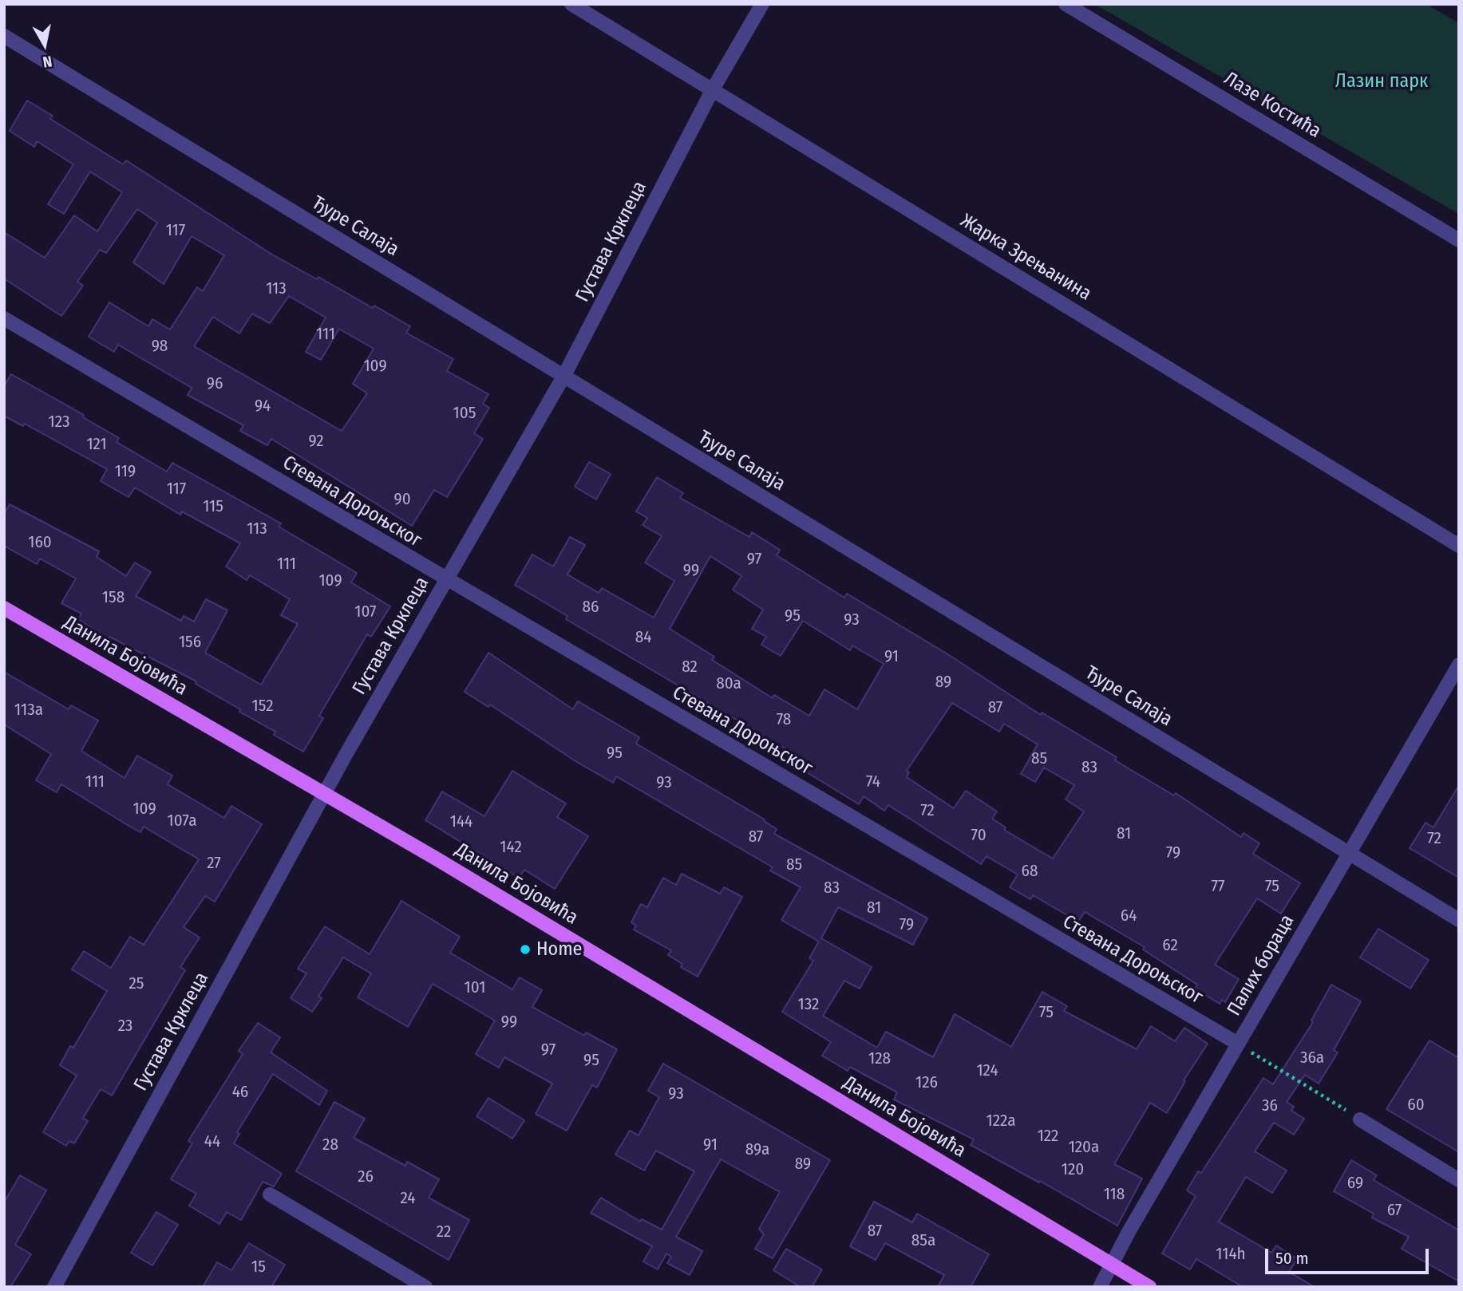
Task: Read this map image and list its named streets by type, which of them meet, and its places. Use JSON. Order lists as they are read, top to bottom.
{
  "streets": {
    "main road": ["Данила Бојовића"],
    "street": [
      "Лазе Костића",
      "Ђуре Салаја",
      "Густава Крклеца",
      "Жарка Зрењанина",
      "Стевана Дороњског",
      "Палих бораца"
    ]
  },
  "crossings": [
    ["Ђуре Салаја", "Густава Крклеца"],
    ["Ђуре Салаја", "Палих бораца"],
    ["Густава Крклеца", "Жарка Зрењанина"],
    ["Густава Крклеца", "Стевана Дороњског"],
    ["Густава Крклеца", "Данила Бојовића"],
    ["Стевана Дороњског", "Палих бораца"],
    ["Данила Бојовића", "Палих бораца"]
  ],
  "parks": ["Лазин парк"],
  "places": ["Home"],
  "house_numbers": [
    "117",
    "113",
    "111",
    "98",
    "109",
    "96",
    "94",
    "105",
    "123",
    "92",
    "121",
    "119",
    "117",
    "90",
    "115",
    "113",
    "160",
    "97",
    "111",
    "99",
    "109",
    "158",
    "86",
    "107",
    "95",
    "93",
    "84",
    "156",
    "91",
    "82",
    "89",
    "80a",
    "152",
    "87",
    "113a",
    "78",
    "95",
    "85",
    "83",
    "111",
    "74",
    "93",
    "109",
    "72",
    "107a",
    "144",
    "81",
    "70",
    "87",
    "72",
    "142",
    "79",
    "27",
    "85",
    "68",
    "77",
    "75",
    "83",
    "81",
    "64",
    "79",
    "62",
    "25",
    "101",
    "132",
    "75",
    "99",
    "23",
    "97",
    "36a",
    "128",
    "95",
    "124",
    "126",
    "46",
    "93",
    "60",
    "36",
    "122a",
    "122",
    "44",
    "28",
    "91",
    "120a",
    "89a",
    "89",
    "120",
    "26",
    "69",
    "118",
    "24",
    "67",
    "87",
    "22",
    "85a",
    "114h",
    "15"
  ],
  "scale_bar": "50 m",
  "north": "bottom"
}
